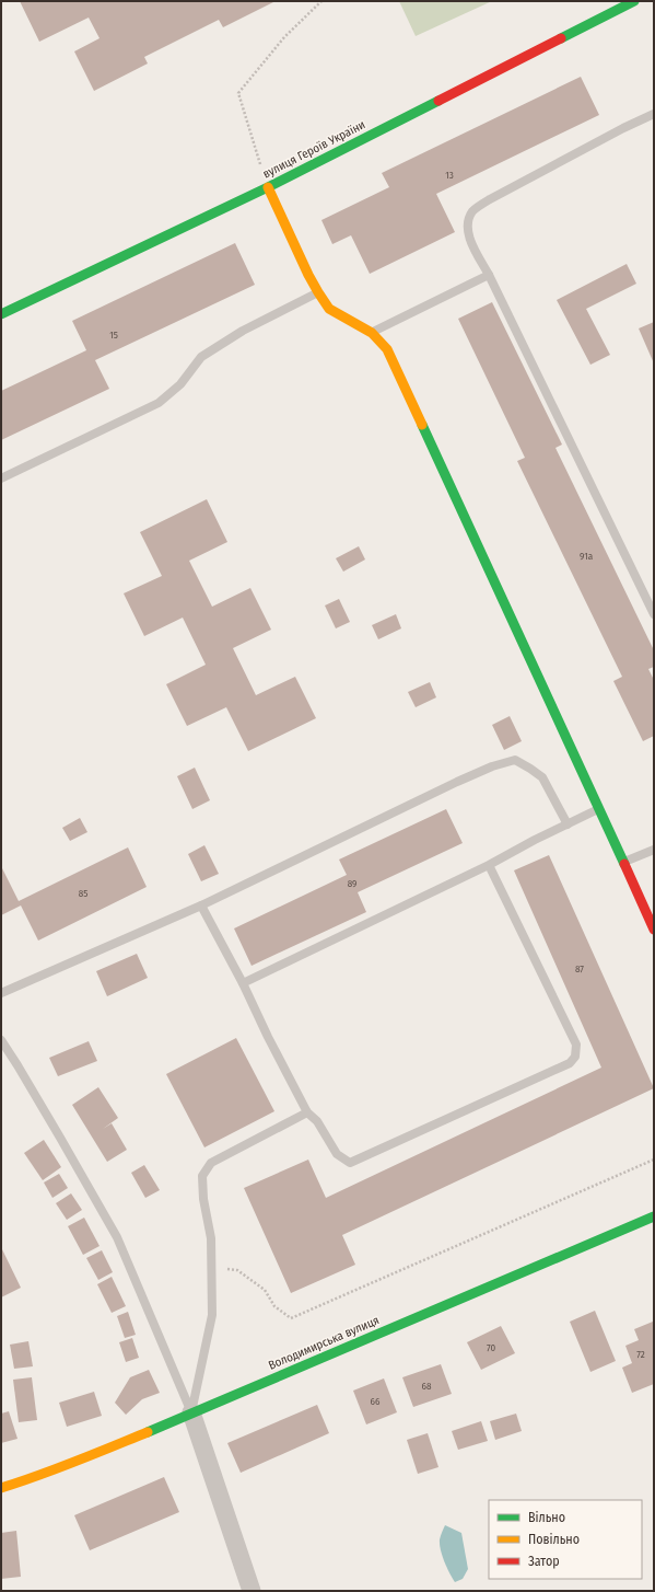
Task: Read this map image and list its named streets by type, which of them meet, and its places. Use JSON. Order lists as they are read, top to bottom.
{
  "streets": {
    "street": ["вулиця Героїв України", "Володимирська вулиця"]
  },
  "house_numbers": [
    "13",
    "15",
    "91а",
    "89",
    "85",
    "87",
    "70",
    "72",
    "68",
    "66"
  ],
  "legend": ["Вільно", "Повільно", "Затор"]
}
